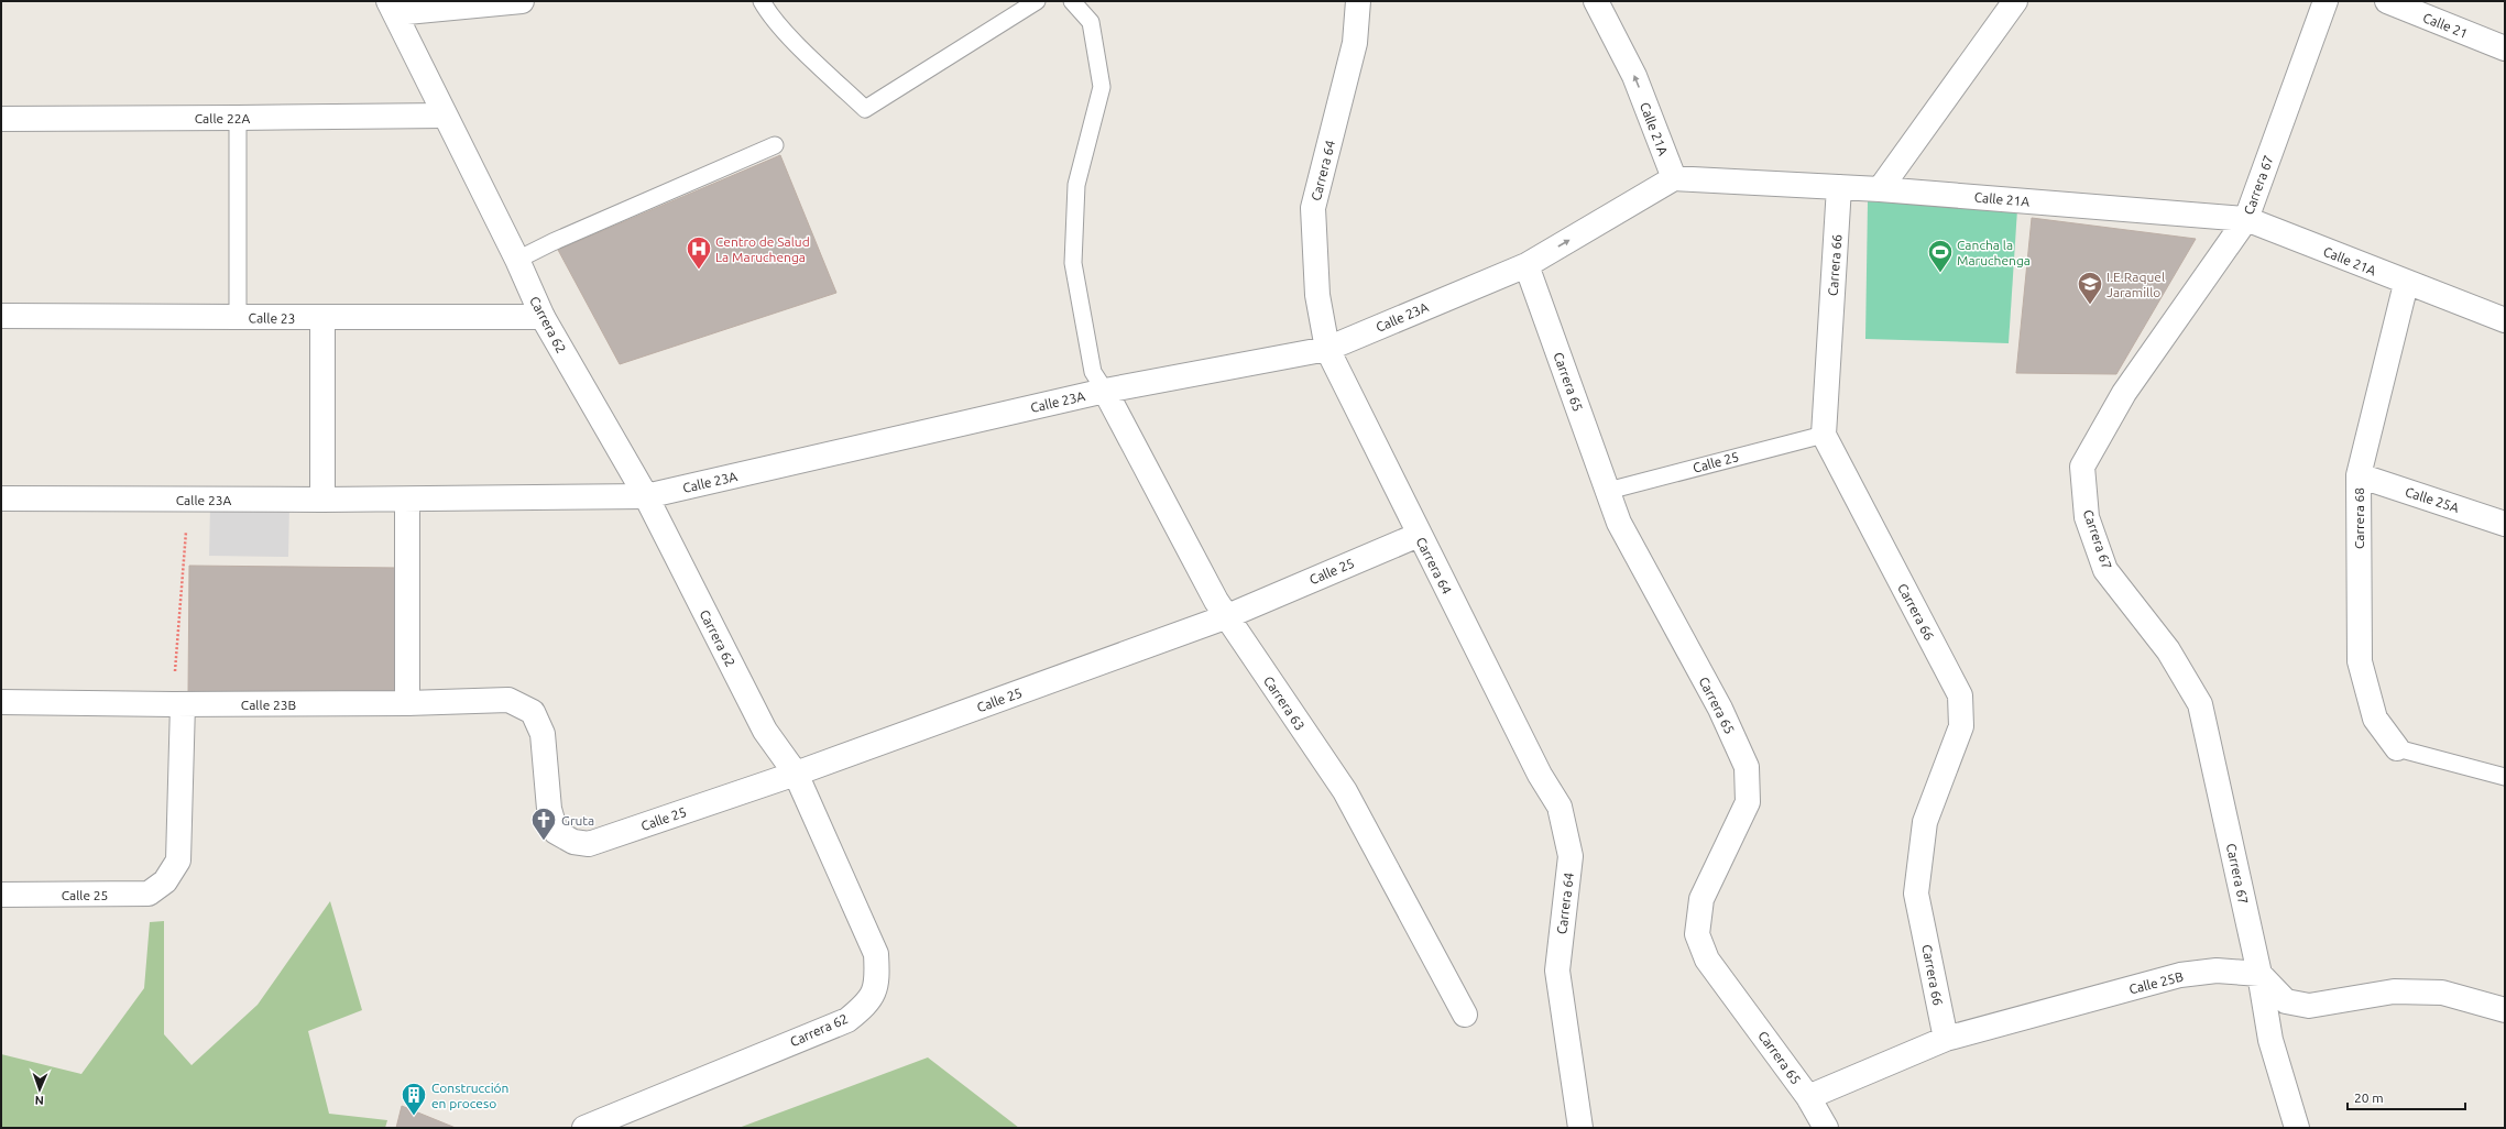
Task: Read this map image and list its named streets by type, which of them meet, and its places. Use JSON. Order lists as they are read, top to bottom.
{
  "streets": {
    "street": [
      "Calle 21",
      "Calle 22A",
      "Calle 21A",
      "Carrera 64",
      "Carrera 67",
      "Carrera 66",
      "Calle 23A",
      "Calle 23",
      "Carrera 62",
      "Carrera 65",
      "Calle 25",
      "Calle 25A",
      "Carrera 68",
      "Carrera 63",
      "Calle 23B",
      "Calle 25B"
    ]
  },
  "crossings": [
    ["Calle 22A", "Carrera 62"],
    ["Calle 21A", "Carrera 67"],
    ["Calle 21A", "Carrera 66"],
    ["Calle 21A", "Calle 23A"],
    ["Calle 21A", "Carrera 68"],
    ["Carrera 64", "Calle 23A"],
    ["Carrera 64", "Calle 25"],
    ["Carrera 67", "Calle 25B"],
    ["Carrera 66", "Calle 25"],
    ["Carrera 66", "Calle 25B"],
    ["Calle 23A", "Carrera 62"],
    ["Calle 23A", "Carrera 65"],
    ["Calle 23A", "Carrera 63"],
    ["Calle 23", "Carrera 62"],
    ["Carrera 62", "Calle 25"],
    ["Carrera 65", "Calle 25"],
    ["Carrera 65", "Calle 25B"],
    ["Calle 25", "Carrera 63"],
    ["Calle 25", "Calle 23B"],
    ["Calle 25A", "Carrera 68"]
  ],
  "places": {
    "hospital": ["Centro de Salud La Maruchenga"],
    "sports": ["Cancha la Maruchenga"],
    "school or university": ["I.E.Raquel Jaramillo"],
    "church": ["Gruta"],
    "building": ["Construcción en proceso"]
  },
  "scale_bar": "20 m",
  "north": "bottom"
}
